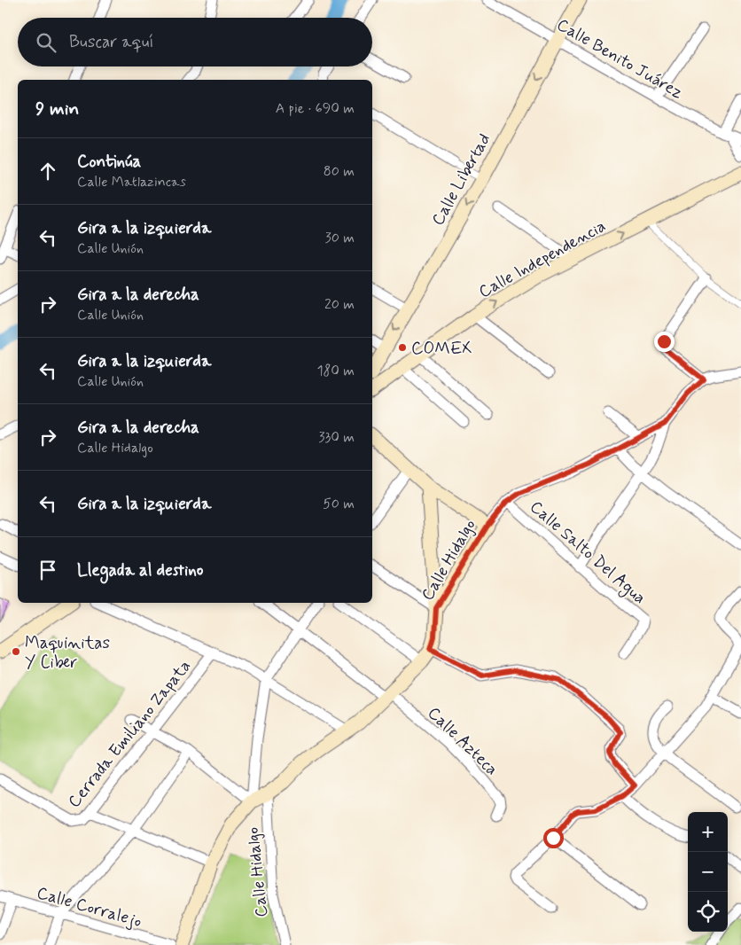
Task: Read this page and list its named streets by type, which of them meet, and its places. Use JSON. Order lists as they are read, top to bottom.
{
  "streets": {
    "main road": ["Calle Libertad", "Calle Independencia", "Calle Hidalgo"],
    "street": [
      "Calle Benito Juárez",
      "Calle Salto Del Agua",
      "Cerrada Emiliano Zapata",
      "Calle Azteca",
      "Calle Corralejo"
    ]
  },
  "crossings": [
    ["Calle Benito Juárez", "Calle Libertad"],
    ["Calle Salto Del Agua", "Calle Hidalgo"],
    ["Calle Hidalgo", "Calle Azteca"]
  ],
  "one_way": ["Calle Libertad", "Calle Independencia"],
  "places": ["COMEX", "Maquinitas Y Ciber"],
  "page": {
    "search": "Buscar aquí",
    "heading": ["9 min", "A pie · 690 m"],
    "list": [
      ["Continúa", "Calle Matlazincas", "80 m"],
      ["Gira a la izquierda", "Calle Unión", "30 m"],
      ["Gira a la derecha", "Calle Unión", "20 m"],
      ["Gira a la izquierda", "Calle Unión", "180 m"],
      ["Gira a la derecha", "Calle Hidalgo", "330 m"],
      ["Gira a la izquierda", "50 m"],
      "Llegada al destino"
    ],
    "map_buttons": ["+", "−"]
  }
}
